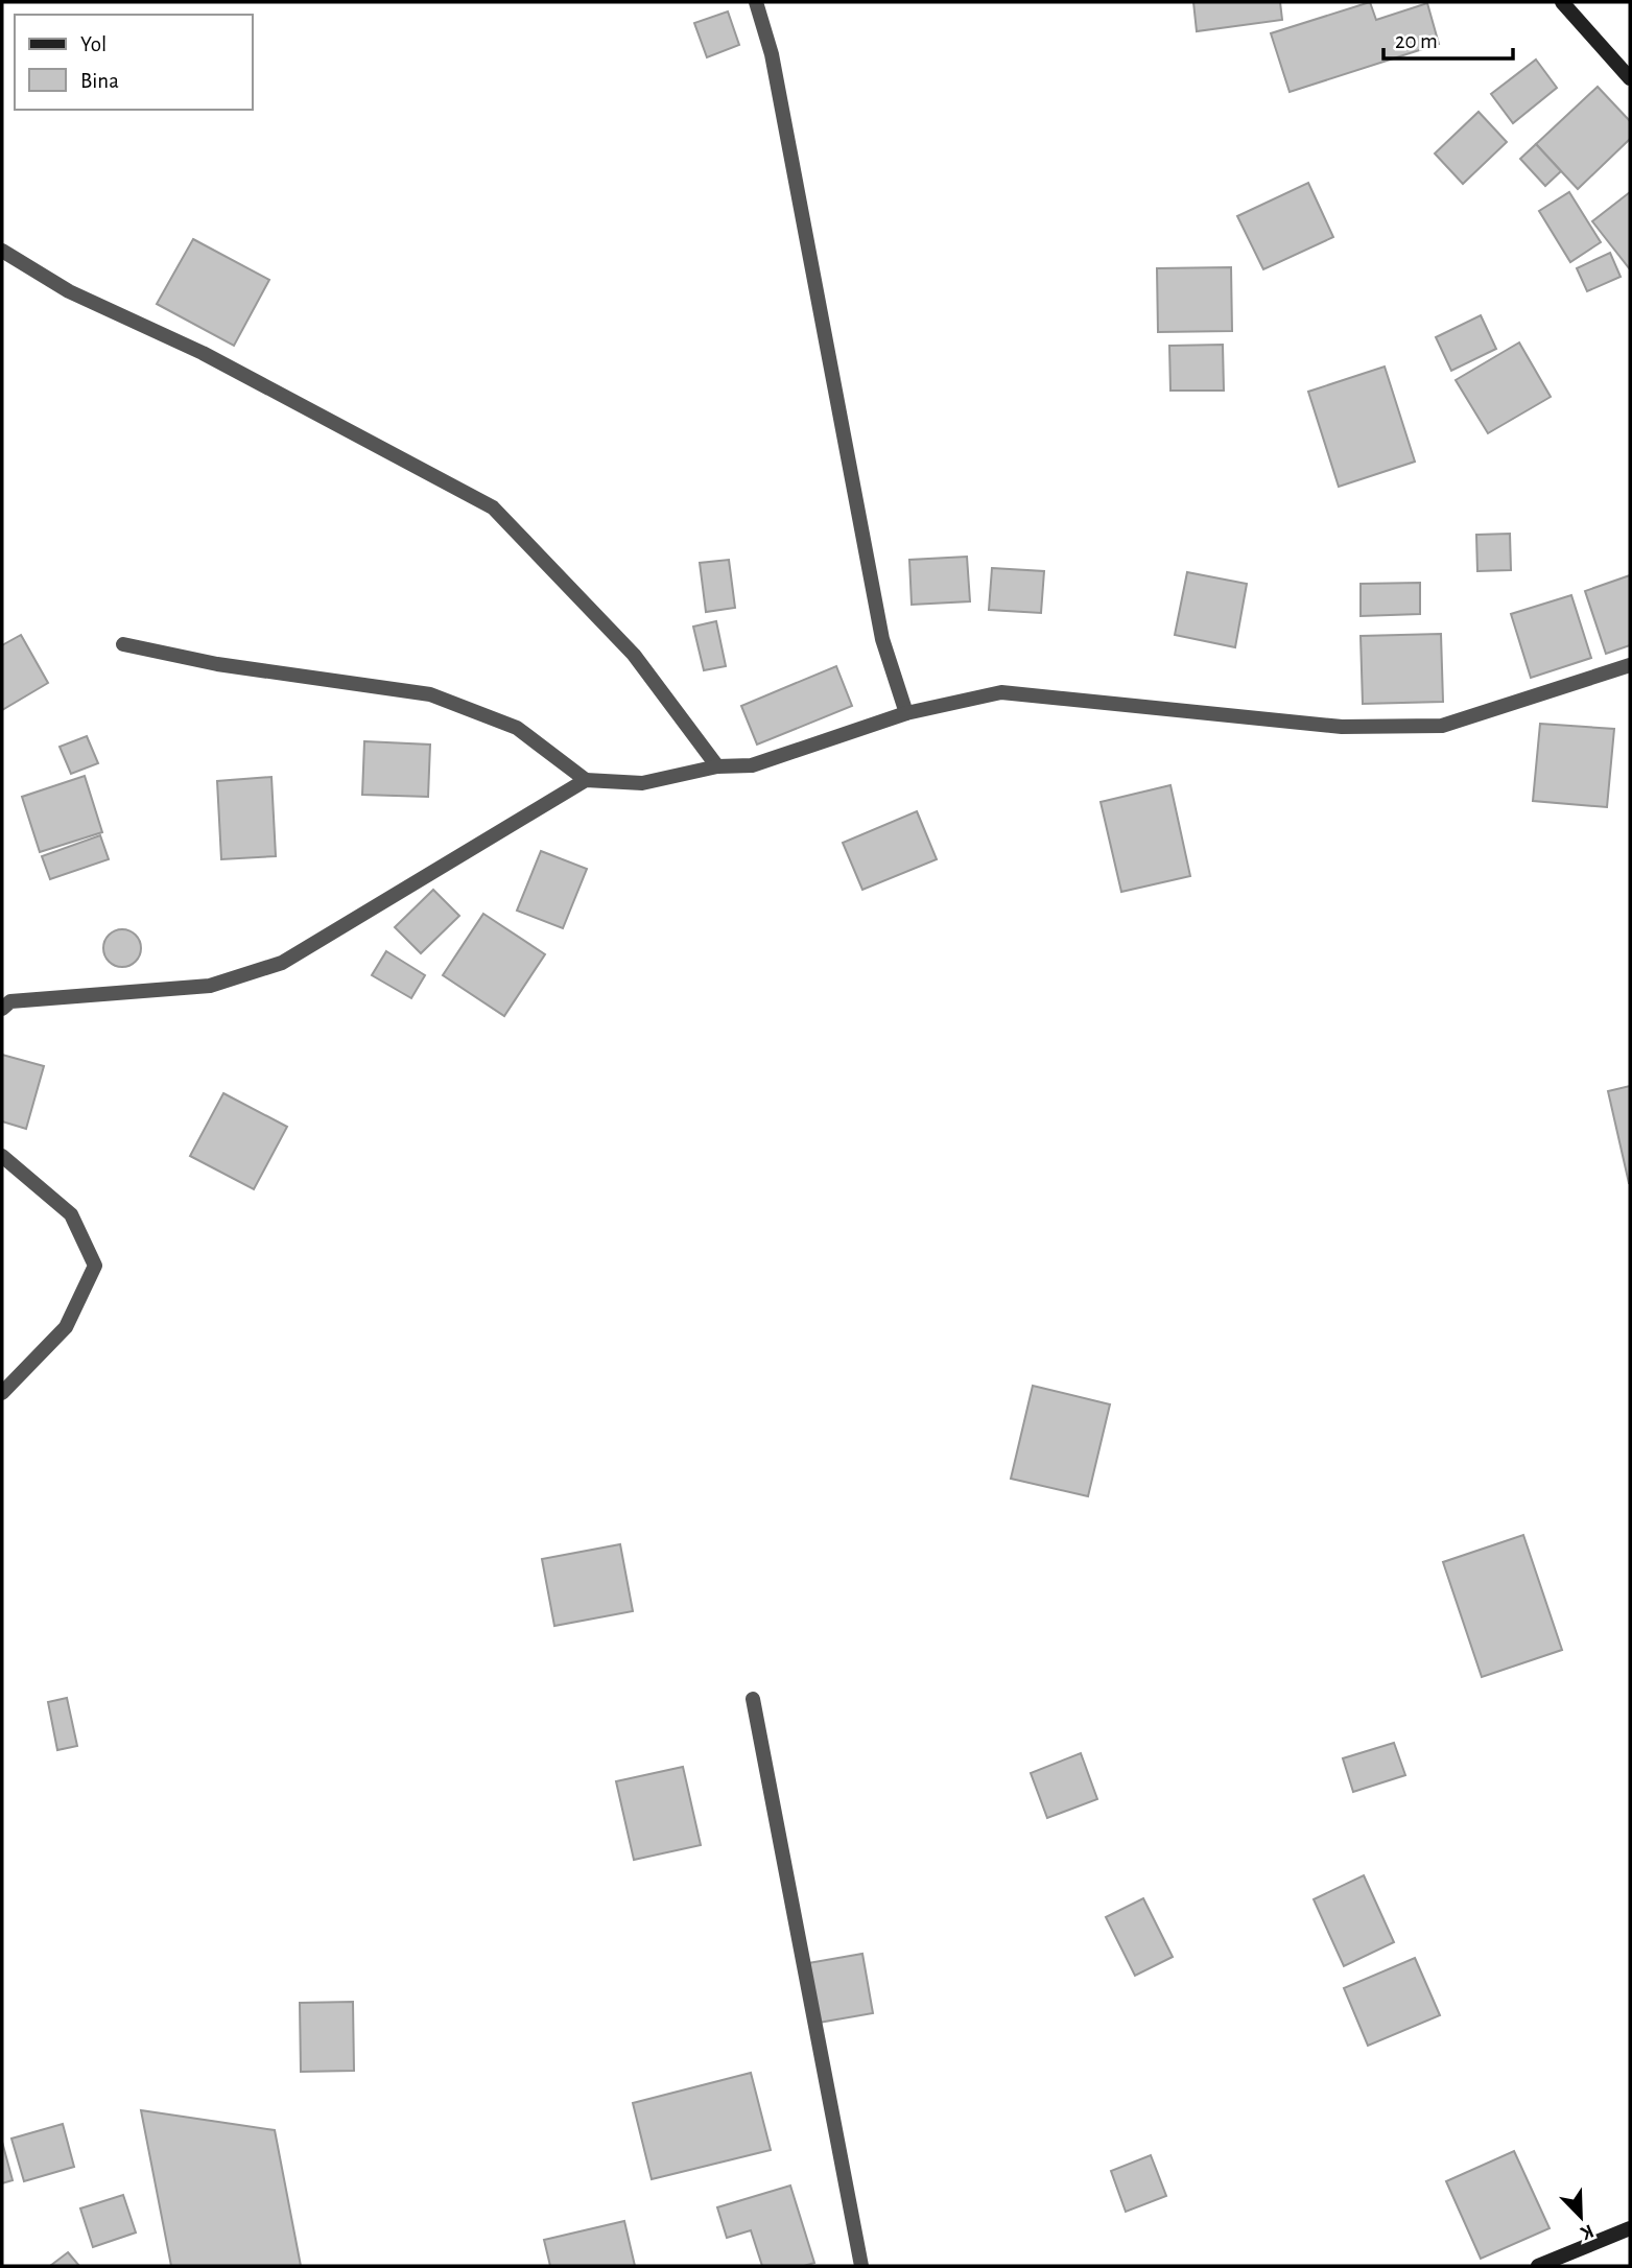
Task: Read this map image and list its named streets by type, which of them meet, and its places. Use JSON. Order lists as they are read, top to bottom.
{
  "legend": ["Yol", "Bina"],
  "scale_bar": "20 m",
  "north": "bottom right"
}
